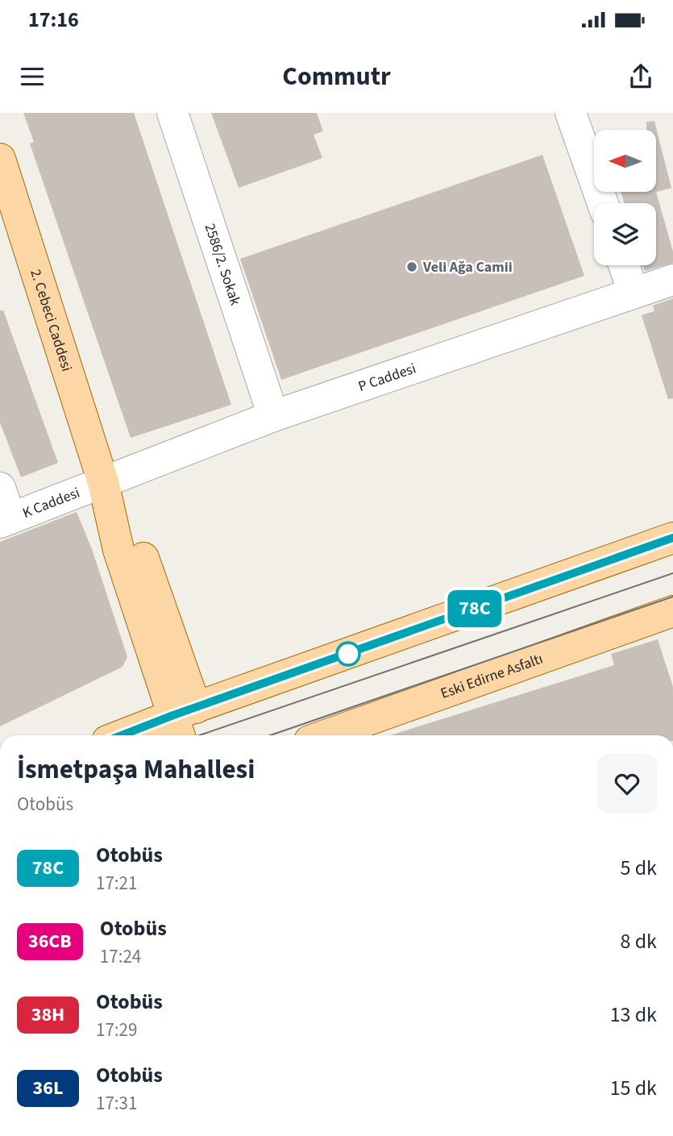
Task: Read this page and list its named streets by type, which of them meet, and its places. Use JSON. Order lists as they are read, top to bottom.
{
  "streets": {
    "main road": ["2. Cebeci Caddesi", "Eski Edirne Asfaltı"],
    "street": ["2586/2. Sokak", "P Caddesi", "K Caddesi"]
  },
  "crossings": [
    ["2586/2. Sokak", "P Caddesi"],
    ["2. Cebeci Caddesi", "P Caddesi"],
    ["2. Cebeci Caddesi", "K Caddesi"],
    ["P Caddesi", "K Caddesi"]
  ],
  "places": ["Veli Ağa Camii"],
  "lines": ["bus line 78C"],
  "north": "left",
  "page": {
    "status": "17:16",
    "header": "Commutr",
    "on_map": "78C",
    "heading": ["İsmetpaşa Mahallesi", "Otobüs"],
    "list": [
      {
        "mark": "78C",
        "name": "Otobüs",
        "note": "17:21",
        "value": "5 dk"
      },
      {
        "mark": "36CB",
        "name": "Otobüs",
        "note": "17:24",
        "value": "8 dk"
      },
      {
        "mark": "38H",
        "name": "Otobüs",
        "note": "17:29",
        "value": "13 dk"
      },
      {
        "mark": "36L",
        "name": "Otobüs",
        "note": "17:31",
        "value": "15 dk"
      }
    ]
  }
}
